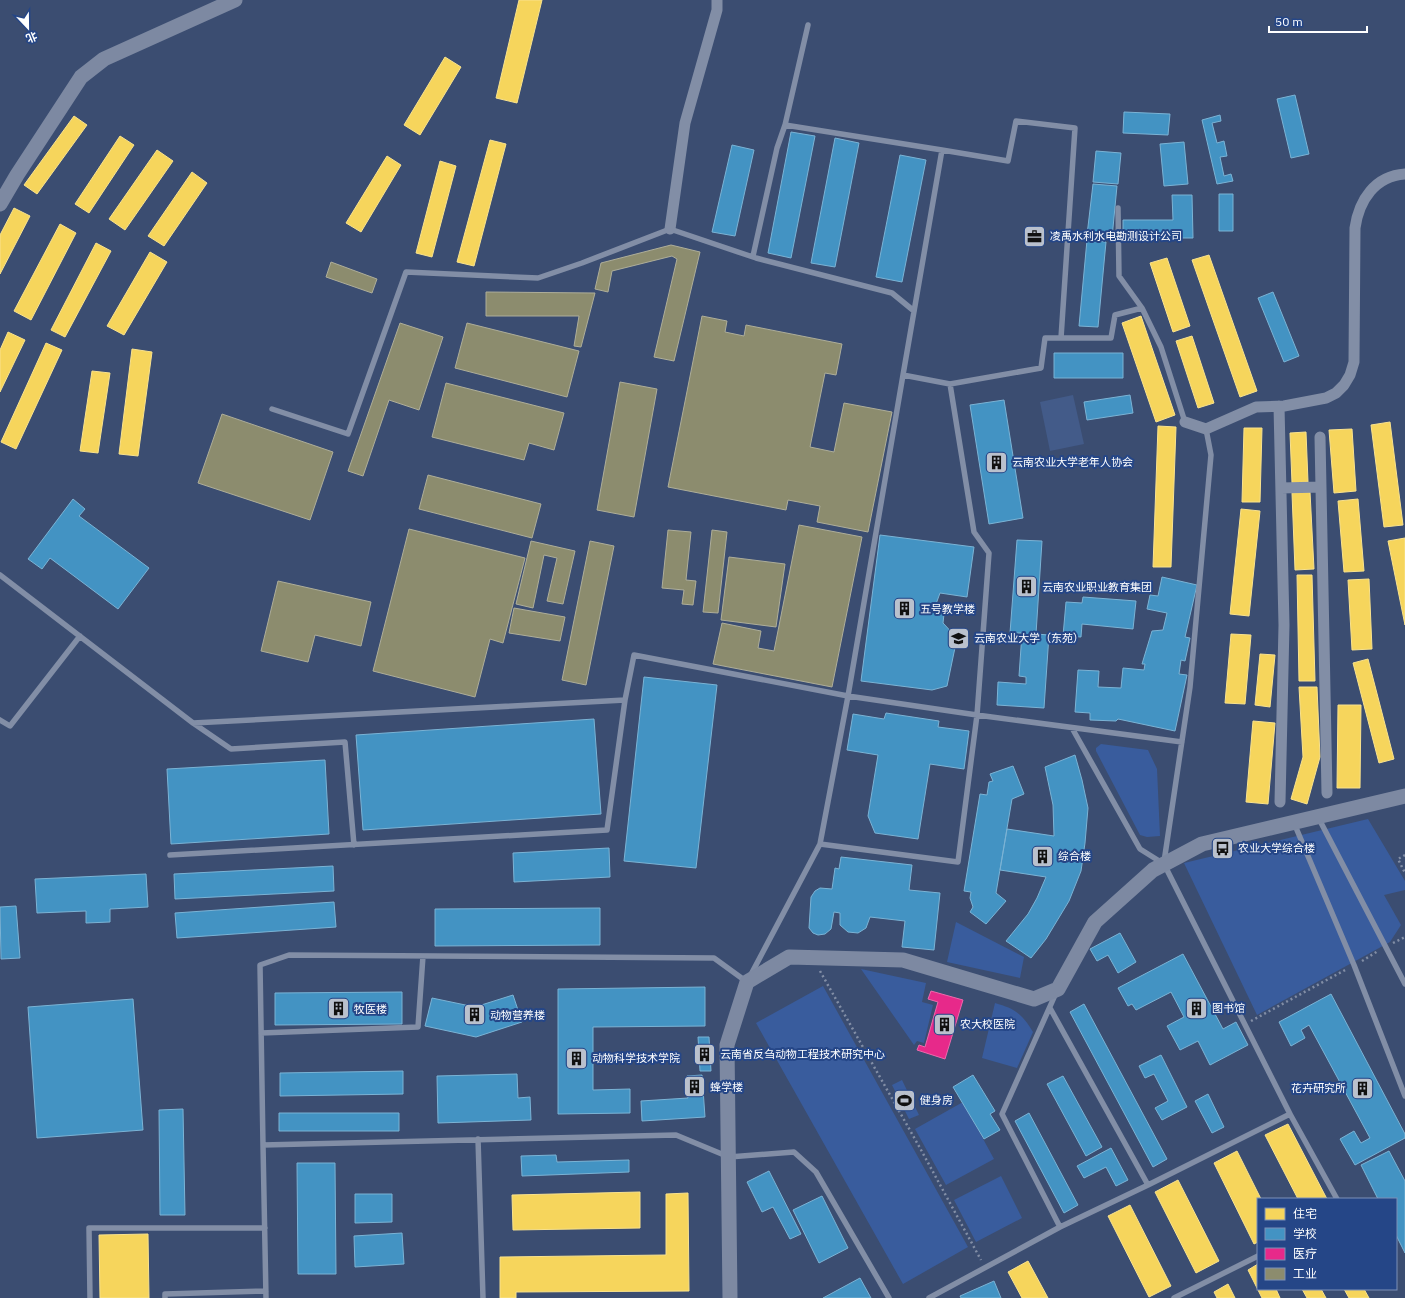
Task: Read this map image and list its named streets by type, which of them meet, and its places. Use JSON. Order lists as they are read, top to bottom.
{
  "places": {
    "office": ["凌禹水利水电勘测设计公司"],
    "building": [
      "云南农业大学老年人协会",
      "云南农业职业教育集团",
      "五号教学楼",
      "综合楼",
      "图书馆",
      "牧医楼",
      "动物营养楼",
      "农大校医院",
      "云南省反刍动物工程技术研究中心",
      "动物科学技术学院",
      "蜂学楼",
      "花卉研究所"
    ],
    "school or university": ["云南农业大学（东苑）"],
    "bus stop": ["农业大学综合楼"],
    "sports": ["健身房"]
  },
  "legend": [
    "住宅",
    "学校",
    "医疗",
    "工业"
  ],
  "scale_bar": "50 m",
  "north": "bottom"
}
